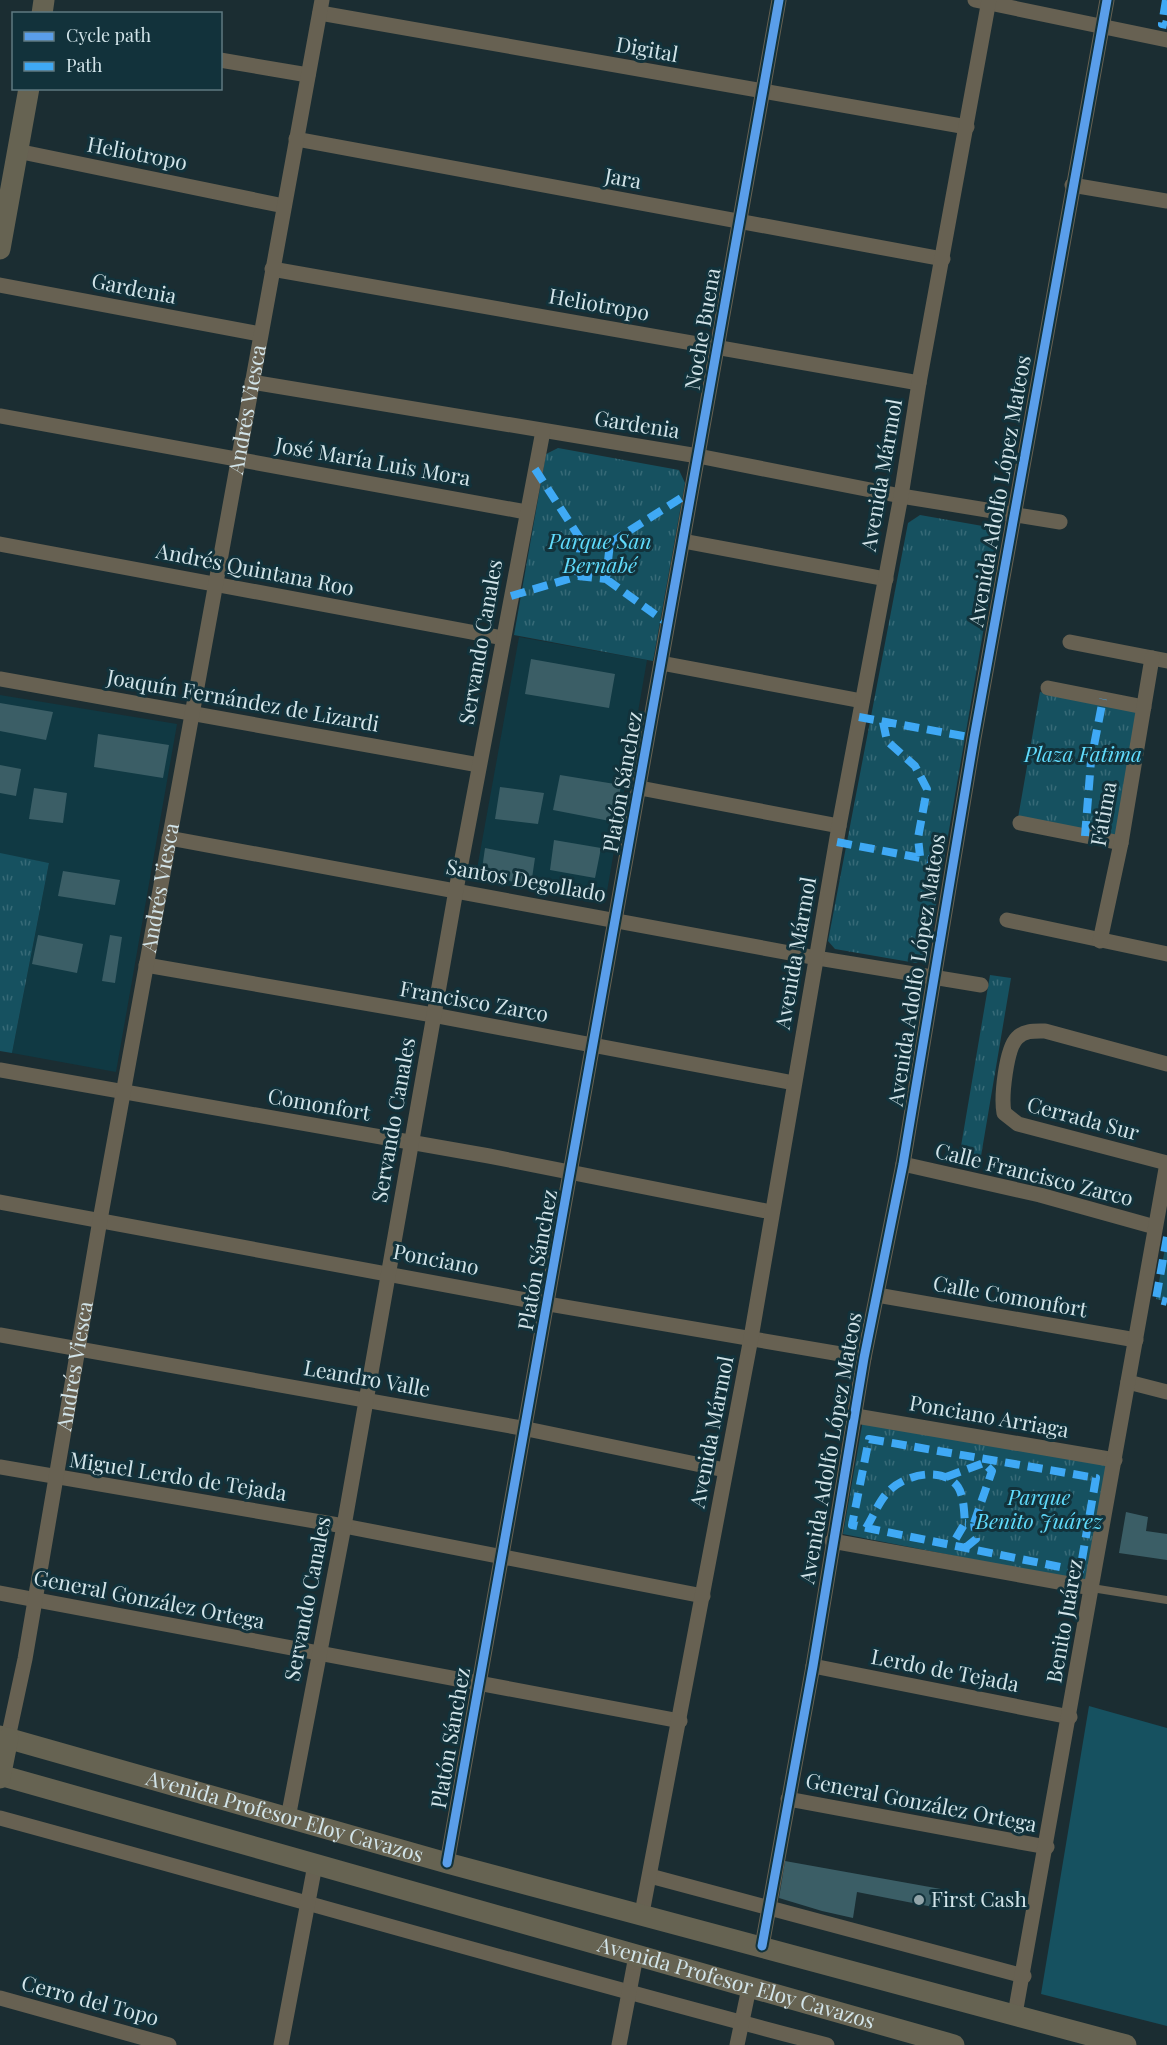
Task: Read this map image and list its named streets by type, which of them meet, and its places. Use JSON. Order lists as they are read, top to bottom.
{
  "streets": {
    "main road": ["Andrés Viesca", "Avenida Profesor Eloy Cavazos"],
    "street": [
      "Digital",
      "Heliotropo",
      "Jara",
      "Gardenia",
      "Noche Buena",
      "José María Luis Mora",
      "Avenida Mármol",
      "Avenida Adolfo López Mateos",
      "Andrés Quintana Roo",
      "Servando Canales",
      "Joaquín Fernández de Lizardi",
      "Platón Sánchez",
      "Fátima",
      "Santos Degollado",
      "Francisco Zarco",
      "Comonfort",
      "Cerrada Sur",
      "Calle Francisco Zarco",
      "Ponciano",
      "Calle Comonfort",
      "Leandro Valle",
      "Ponciano Arriaga",
      "Miguel Lerdo de Tejada",
      "General González Ortega",
      "Benito Juárez",
      "Lerdo de Tejada",
      "Cerro del Topo"
    ]
  },
  "crossings": [
    ["Digital", "Noche Buena"],
    ["Digital", "Andrés Viesca"],
    ["Digital", "Avenida Mármol"],
    ["Heliotropo", "Noche Buena"],
    ["Heliotropo", "Andrés Viesca"],
    ["Heliotropo", "Avenida Mármol"],
    ["Jara", "Noche Buena"],
    ["Jara", "Andrés Viesca"],
    ["Jara", "Avenida Mármol"],
    ["Gardenia", "Noche Buena"],
    ["Gardenia", "Andrés Viesca"],
    ["Gardenia", "Avenida Mármol"],
    ["Gardenia", "Avenida Adolfo López Mateos"],
    ["Gardenia", "Servando Canales"],
    ["Noche Buena", "Platón Sánchez"],
    ["Andrés Viesca", "José María Luis Mora"],
    ["Andrés Viesca", "Andrés Quintana Roo"],
    ["Andrés Viesca", "Joaquín Fernández de Lizardi"],
    ["Andrés Viesca", "Santos Degollado"],
    ["Andrés Viesca", "Francisco Zarco"],
    ["Andrés Viesca", "Comonfort"],
    ["Andrés Viesca", "Ponciano"],
    ["Andrés Viesca", "Leandro Valle"],
    ["Andrés Viesca", "Miguel Lerdo de Tejada"],
    ["Andrés Viesca", "General González Ortega"],
    ["Andrés Viesca", "Avenida Profesor Eloy Cavazos"],
    ["José María Luis Mora", "Servando Canales"],
    ["Avenida Mármol", "Santos Degollado"],
    ["Avenida Mármol", "Francisco Zarco"],
    ["Avenida Mármol", "Comonfort"],
    ["Avenida Mármol", "Ponciano"],
    ["Avenida Mármol", "Leandro Valle"],
    ["Avenida Mármol", "Miguel Lerdo de Tejada"],
    ["Avenida Mármol", "General González Ortega"],
    ["Avenida Mármol", "Avenida Profesor Eloy Cavazos"],
    ["Avenida Adolfo López Mateos", "Santos Degollado"],
    ["Avenida Adolfo López Mateos", "Calle Francisco Zarco"],
    ["Avenida Adolfo López Mateos", "Ponciano"],
    ["Avenida Adolfo López Mateos", "Calle Comonfort"],
    ["Avenida Adolfo López Mateos", "Ponciano Arriaga"],
    ["Avenida Adolfo López Mateos", "General González Ortega"],
    ["Avenida Adolfo López Mateos", "Lerdo de Tejada"],
    ["Avenida Adolfo López Mateos", "Avenida Profesor Eloy Cavazos"],
    ["Andrés Quintana Roo", "Servando Canales"],
    ["Servando Canales", "Joaquín Fernández de Lizardi"],
    ["Servando Canales", "Santos Degollado"],
    ["Servando Canales", "Francisco Zarco"],
    ["Servando Canales", "Comonfort"],
    ["Servando Canales", "Ponciano"],
    ["Servando Canales", "Leandro Valle"],
    ["Servando Canales", "Miguel Lerdo de Tejada"],
    ["Servando Canales", "General González Ortega"],
    ["Servando Canales", "Avenida Profesor Eloy Cavazos"],
    ["Platón Sánchez", "Santos Degollado"],
    ["Platón Sánchez", "Francisco Zarco"],
    ["Platón Sánchez", "Comonfort"],
    ["Platón Sánchez", "Ponciano"],
    ["Platón Sánchez", "Leandro Valle"],
    ["Platón Sánchez", "Miguel Lerdo de Tejada"],
    ["Platón Sánchez", "General González Ortega"],
    ["Platón Sánchez", "Avenida Profesor Eloy Cavazos"],
    ["Cerrada Sur", "Benito Juárez"],
    ["Calle Francisco Zarco", "Benito Juárez"],
    ["Calle Comonfort", "Benito Juárez"],
    ["Ponciano Arriaga", "Benito Juárez"],
    ["General González Ortega", "Benito Juárez"],
    ["Benito Juárez", "Lerdo de Tejada"],
    ["Benito Juárez", "Avenida Profesor Eloy Cavazos"]
  ],
  "parks": ["Parque San Bernabé", "Plaza Fatima", "Parque Benito Juárez"],
  "places": ["First Cash"],
  "legend": ["Cycle path", "Path"]
}
